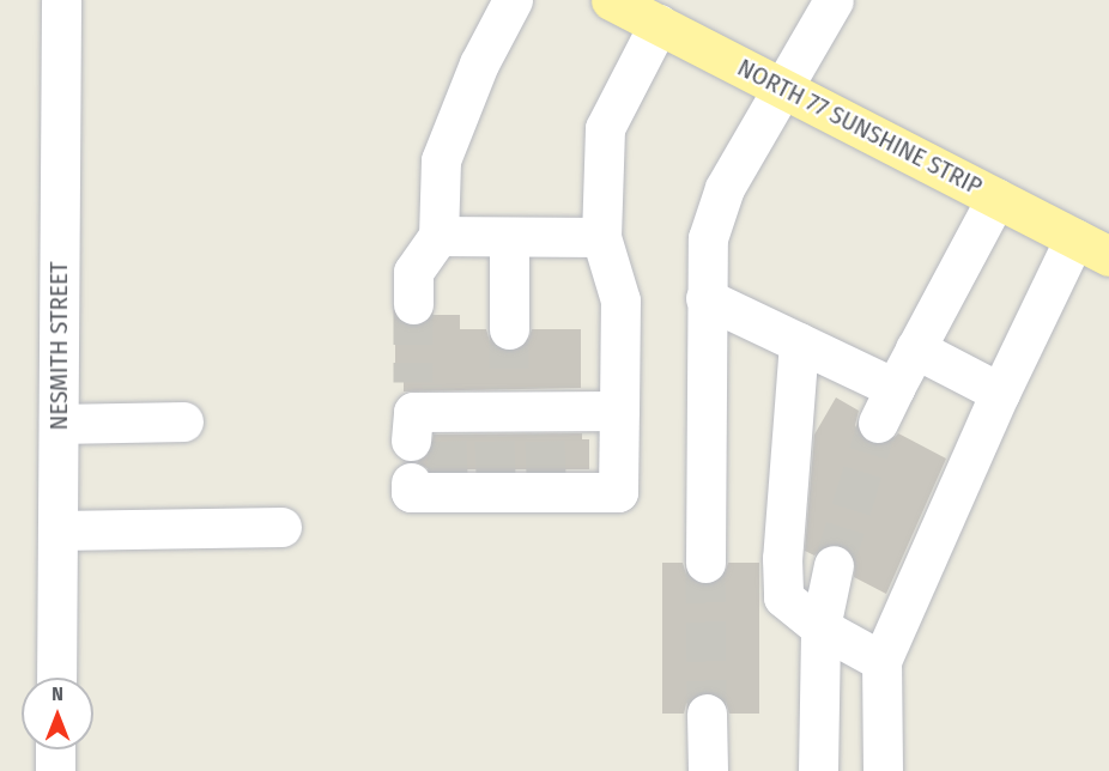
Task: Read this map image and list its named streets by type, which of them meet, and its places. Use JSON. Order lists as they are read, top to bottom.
{
  "streets": {
    "main road": ["NORTH 77 SUNSHINE STRIP"],
    "street": ["NESMITH STREET"]
  },
  "north": "top"
}
